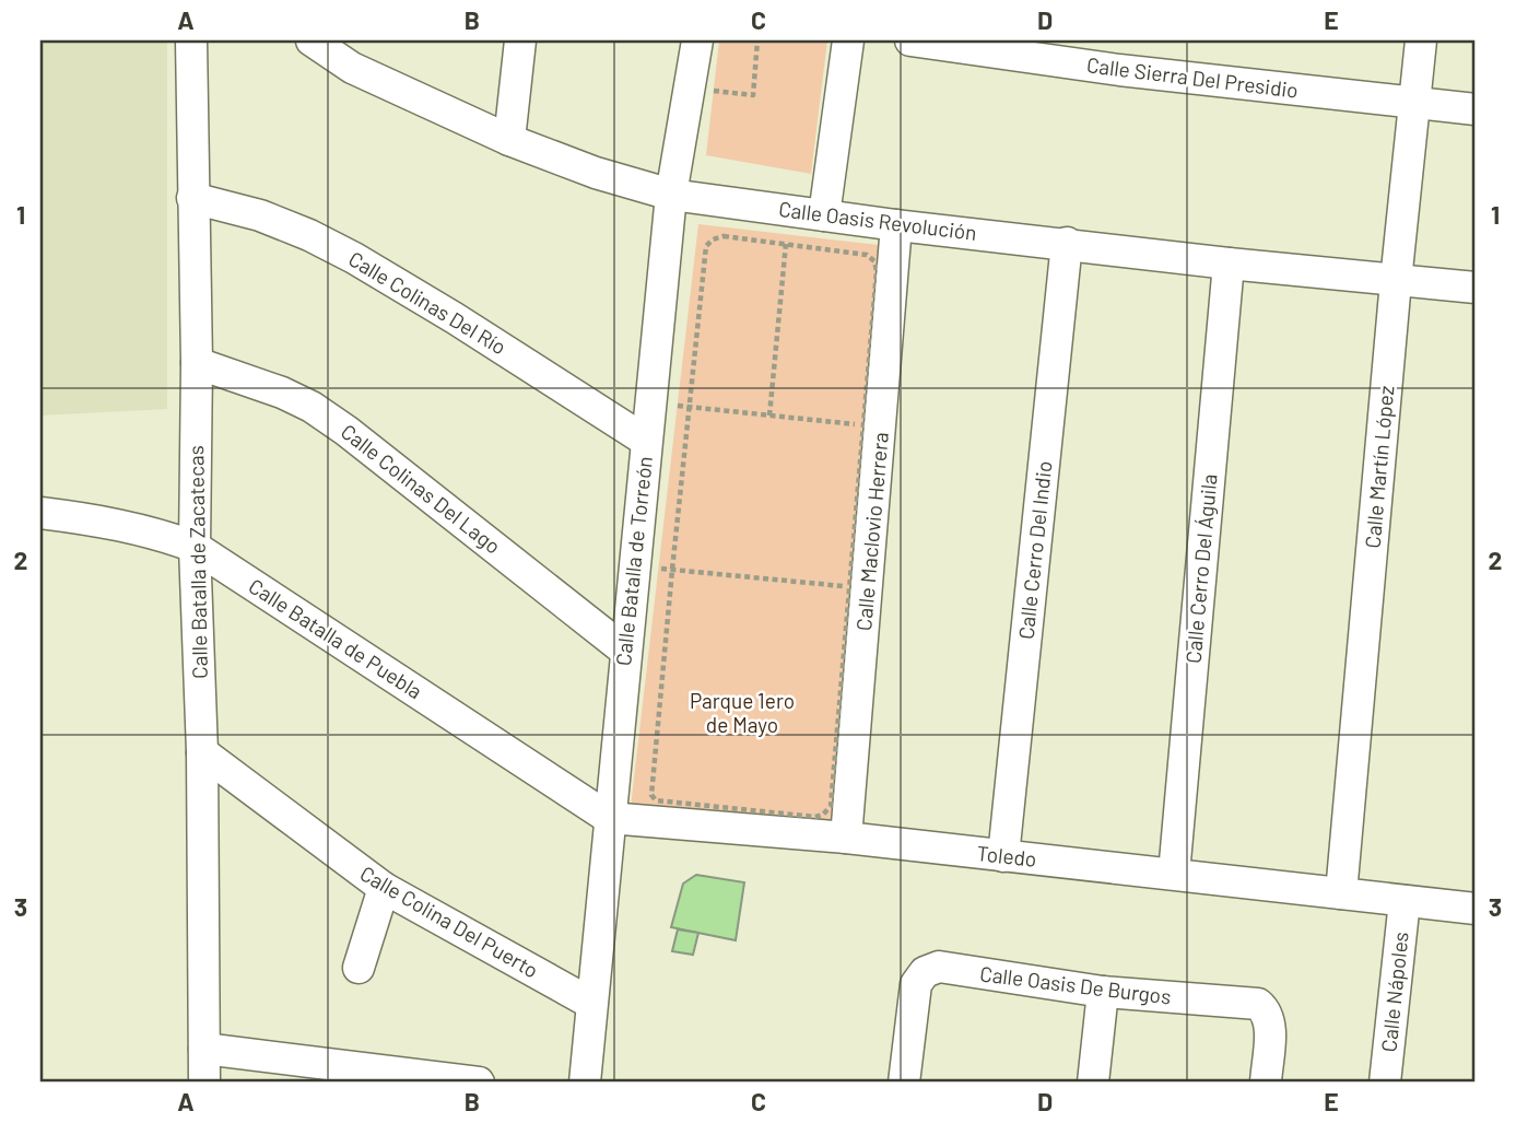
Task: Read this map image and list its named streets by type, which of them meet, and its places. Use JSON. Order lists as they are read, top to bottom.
{
  "streets": {
    "street": [
      "Calle Sierra Del Presidio",
      "Calle Oasis Revolución",
      "Calle Colinas Del Río",
      "Calle Martín López",
      "Calle Colinas Del Lago",
      "Calle Maclovio Herrera",
      "Calle Cerro Del Indio",
      "Calle Batalla de Torreón",
      "Calle Batalla de Zacatecas",
      "Calle Cerro Del Águila",
      "Calle Batalla de Puebla",
      "Toledo",
      "Calle Colina Del Puerto",
      "Calle Oasis De Burgos",
      "Calle Nápoles"
    ]
  },
  "crossings": [
    ["Calle Sierra Del Presidio", "Calle Martín López"],
    ["Calle Oasis Revolución", "Calle Martín López"],
    ["Calle Oasis Revolución", "Calle Maclovio Herrera"],
    ["Calle Oasis Revolución", "Calle Cerro Del Indio"],
    ["Calle Oasis Revolución", "Calle Batalla de Torreón"],
    ["Calle Oasis Revolución", "Calle Cerro Del Águila"],
    ["Calle Colinas Del Río", "Calle Batalla de Torreón"],
    ["Calle Colinas Del Río", "Calle Batalla de Zacatecas"],
    ["Calle Martín López", "Toledo"],
    ["Calle Colinas Del Lago", "Calle Batalla de Torreón"],
    ["Calle Colinas Del Lago", "Calle Batalla de Zacatecas"],
    ["Calle Maclovio Herrera", "Toledo"],
    ["Calle Cerro Del Indio", "Toledo"],
    ["Calle Batalla de Torreón", "Calle Batalla de Puebla"],
    ["Calle Batalla de Torreón", "Toledo"],
    ["Calle Batalla de Torreón", "Calle Colina Del Puerto"],
    ["Calle Batalla de Zacatecas", "Calle Batalla de Puebla"],
    ["Calle Batalla de Zacatecas", "Calle Colina Del Puerto"],
    ["Calle Cerro Del Águila", "Toledo"],
    ["Calle Batalla de Puebla", "Toledo"],
    ["Toledo", "Calle Nápoles"]
  ],
  "parks": ["Parque 1ero de Mayo"],
  "grid": {
    "columns": [
      "A",
      "B",
      "C",
      "D",
      "E"
    ],
    "rows": ["1", "2", "3"]
  }
}
